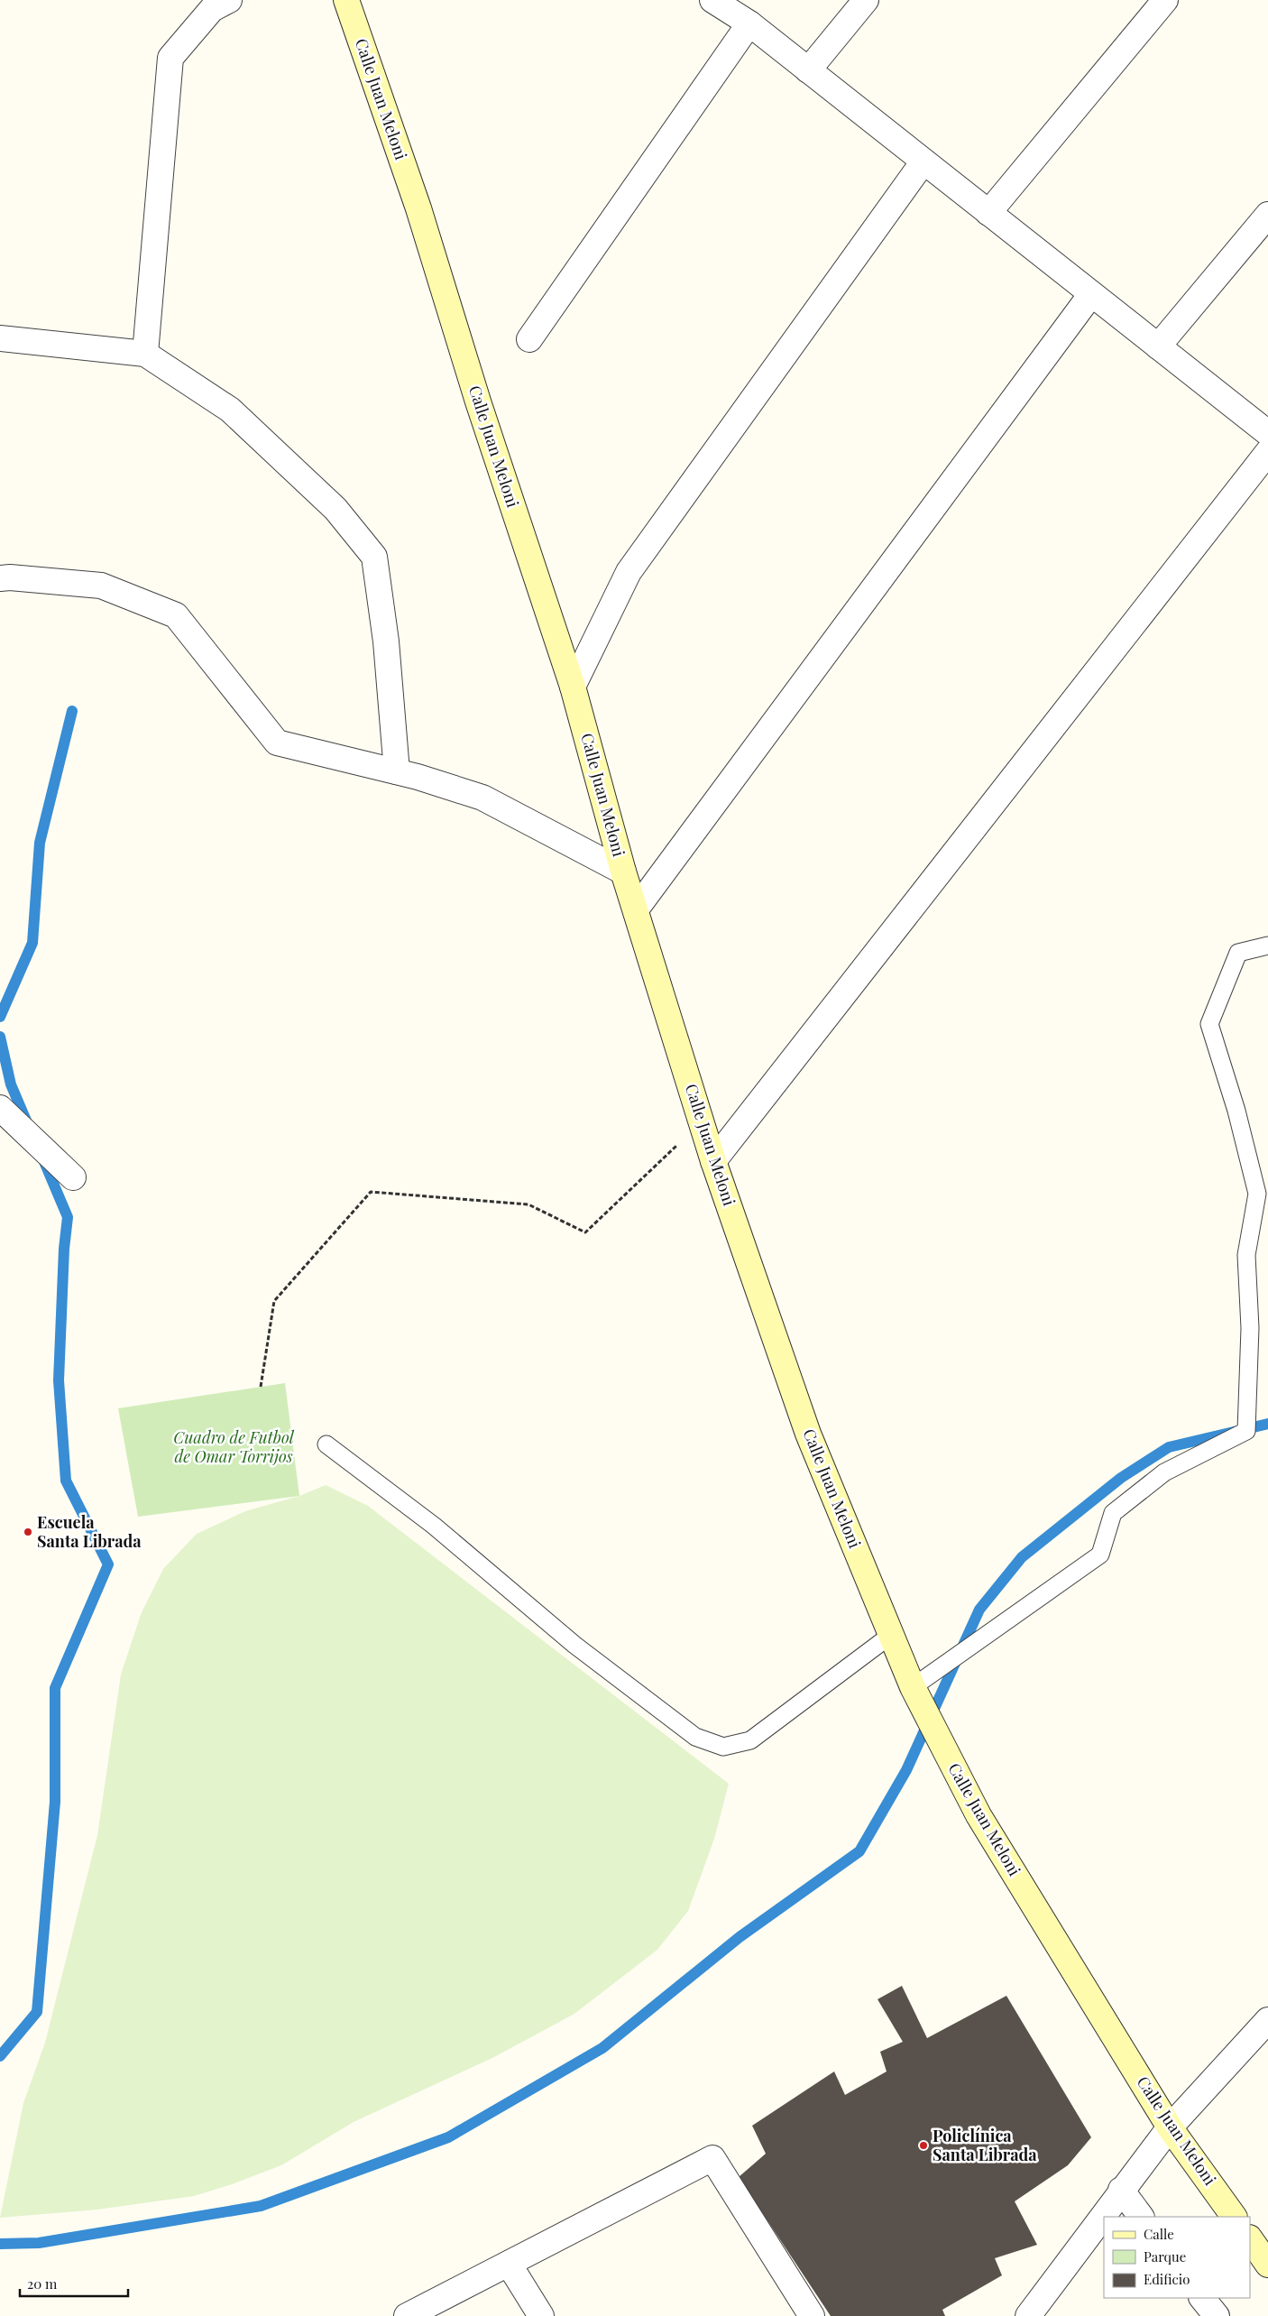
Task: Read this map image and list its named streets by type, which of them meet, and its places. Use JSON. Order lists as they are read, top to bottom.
{
  "streets": {
    "main road": ["Calle Juan Meloni"]
  },
  "parks": ["Cuadro de Futbol de Omar Torrijos"],
  "places": ["Escuela Santa Librada", "Policlínica Santa Librada"],
  "legend": ["Calle", "Parque", "Edificio"],
  "scale_bar": "20 m"
}
